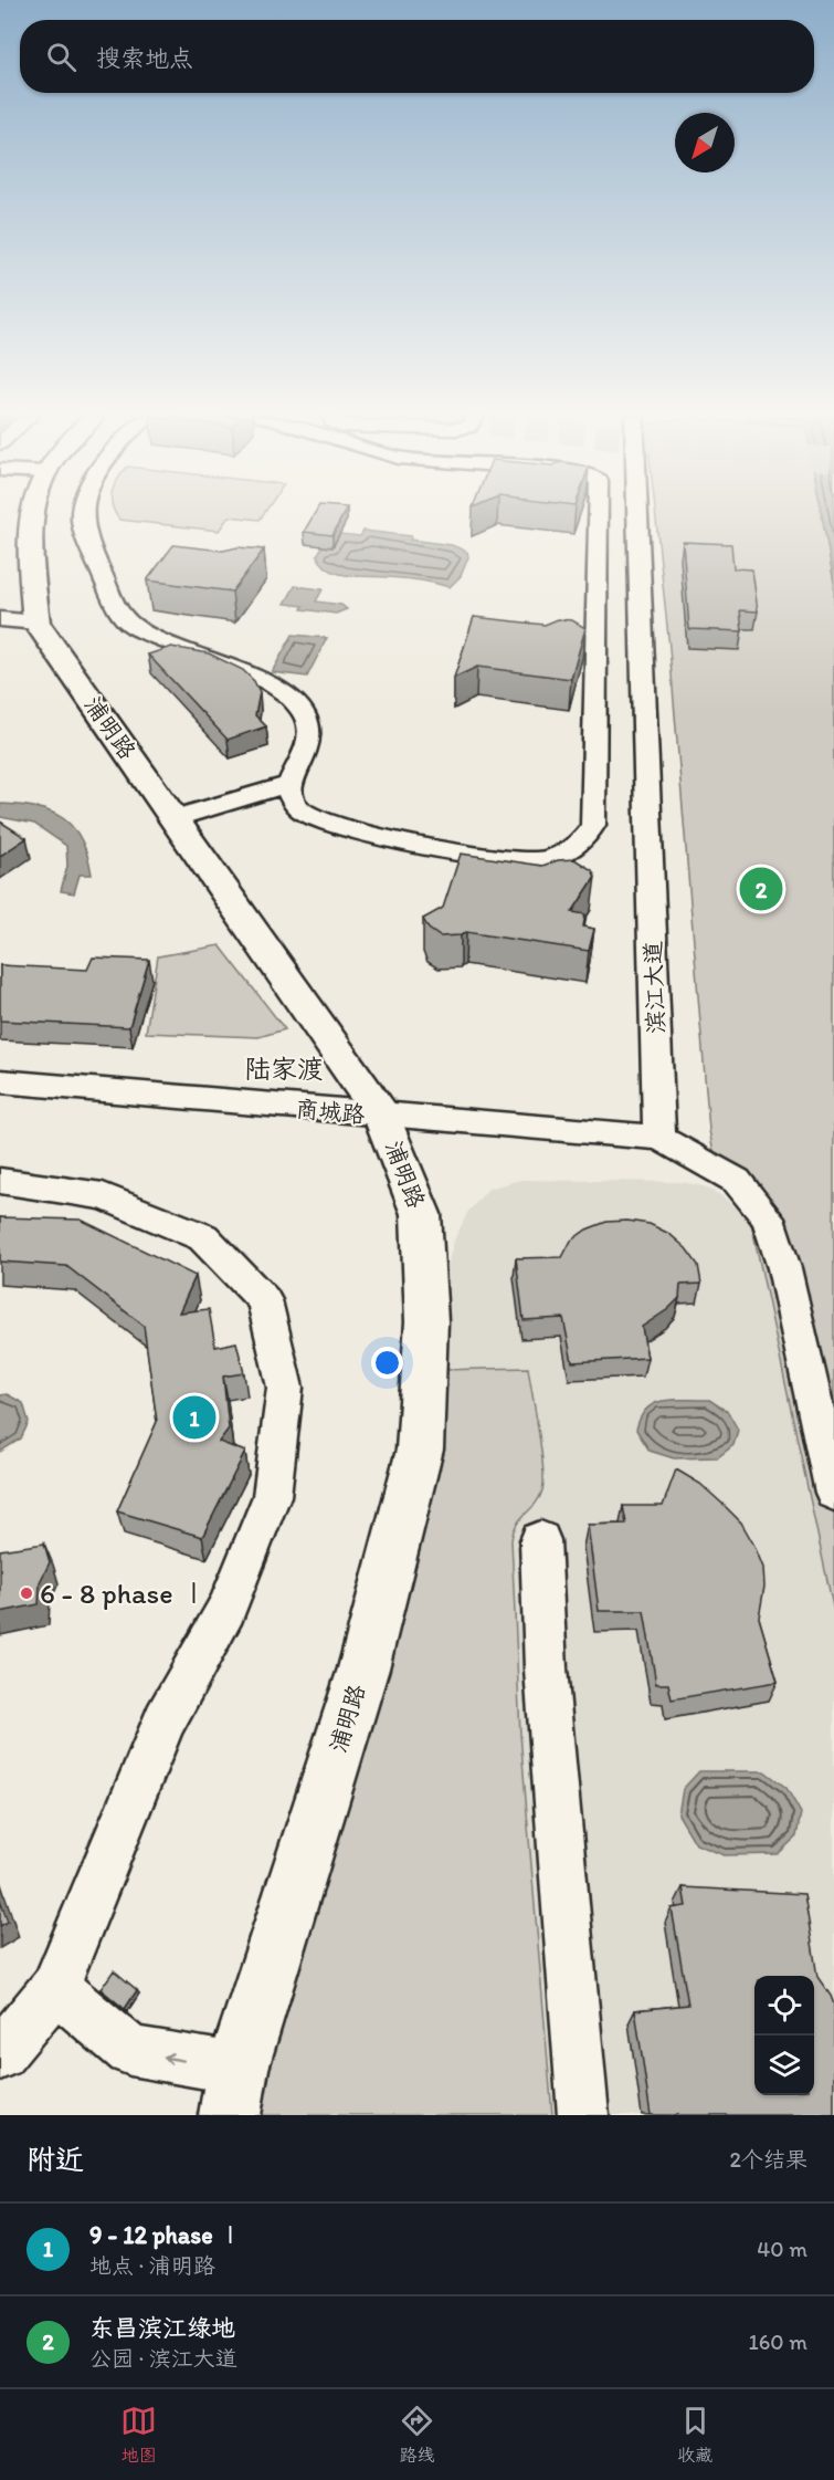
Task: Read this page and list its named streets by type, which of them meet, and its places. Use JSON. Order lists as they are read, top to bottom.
{
  "streets": {
    "main road": ["浦明路"],
    "street": ["滨江大道", "商城路"]
  },
  "crossings": [
    ["浦明路", "商城路"],
    ["滨江大道", "商城路"]
  ],
  "districts": ["陆家渡"],
  "places": ["6 - 8 phase Ⅰ"],
  "north": "bottom left",
  "page": {
    "search": "搜索地点",
    "pins": ["2", "1"],
    "heading": ["附近", "2个结果"],
    "list": [
      {
        "mark": "1",
        "name": "9 - 12 phase Ⅰ",
        "note": "地点 · 浦明路",
        "value": "40 m"
      },
      {
        "mark": "2",
        "name": "东昌滨江绿地",
        "note": "公园 · 滨江大道",
        "value": "160 m"
      }
    ],
    "nav": ["地图", "路线", "收藏"]
  }
}
